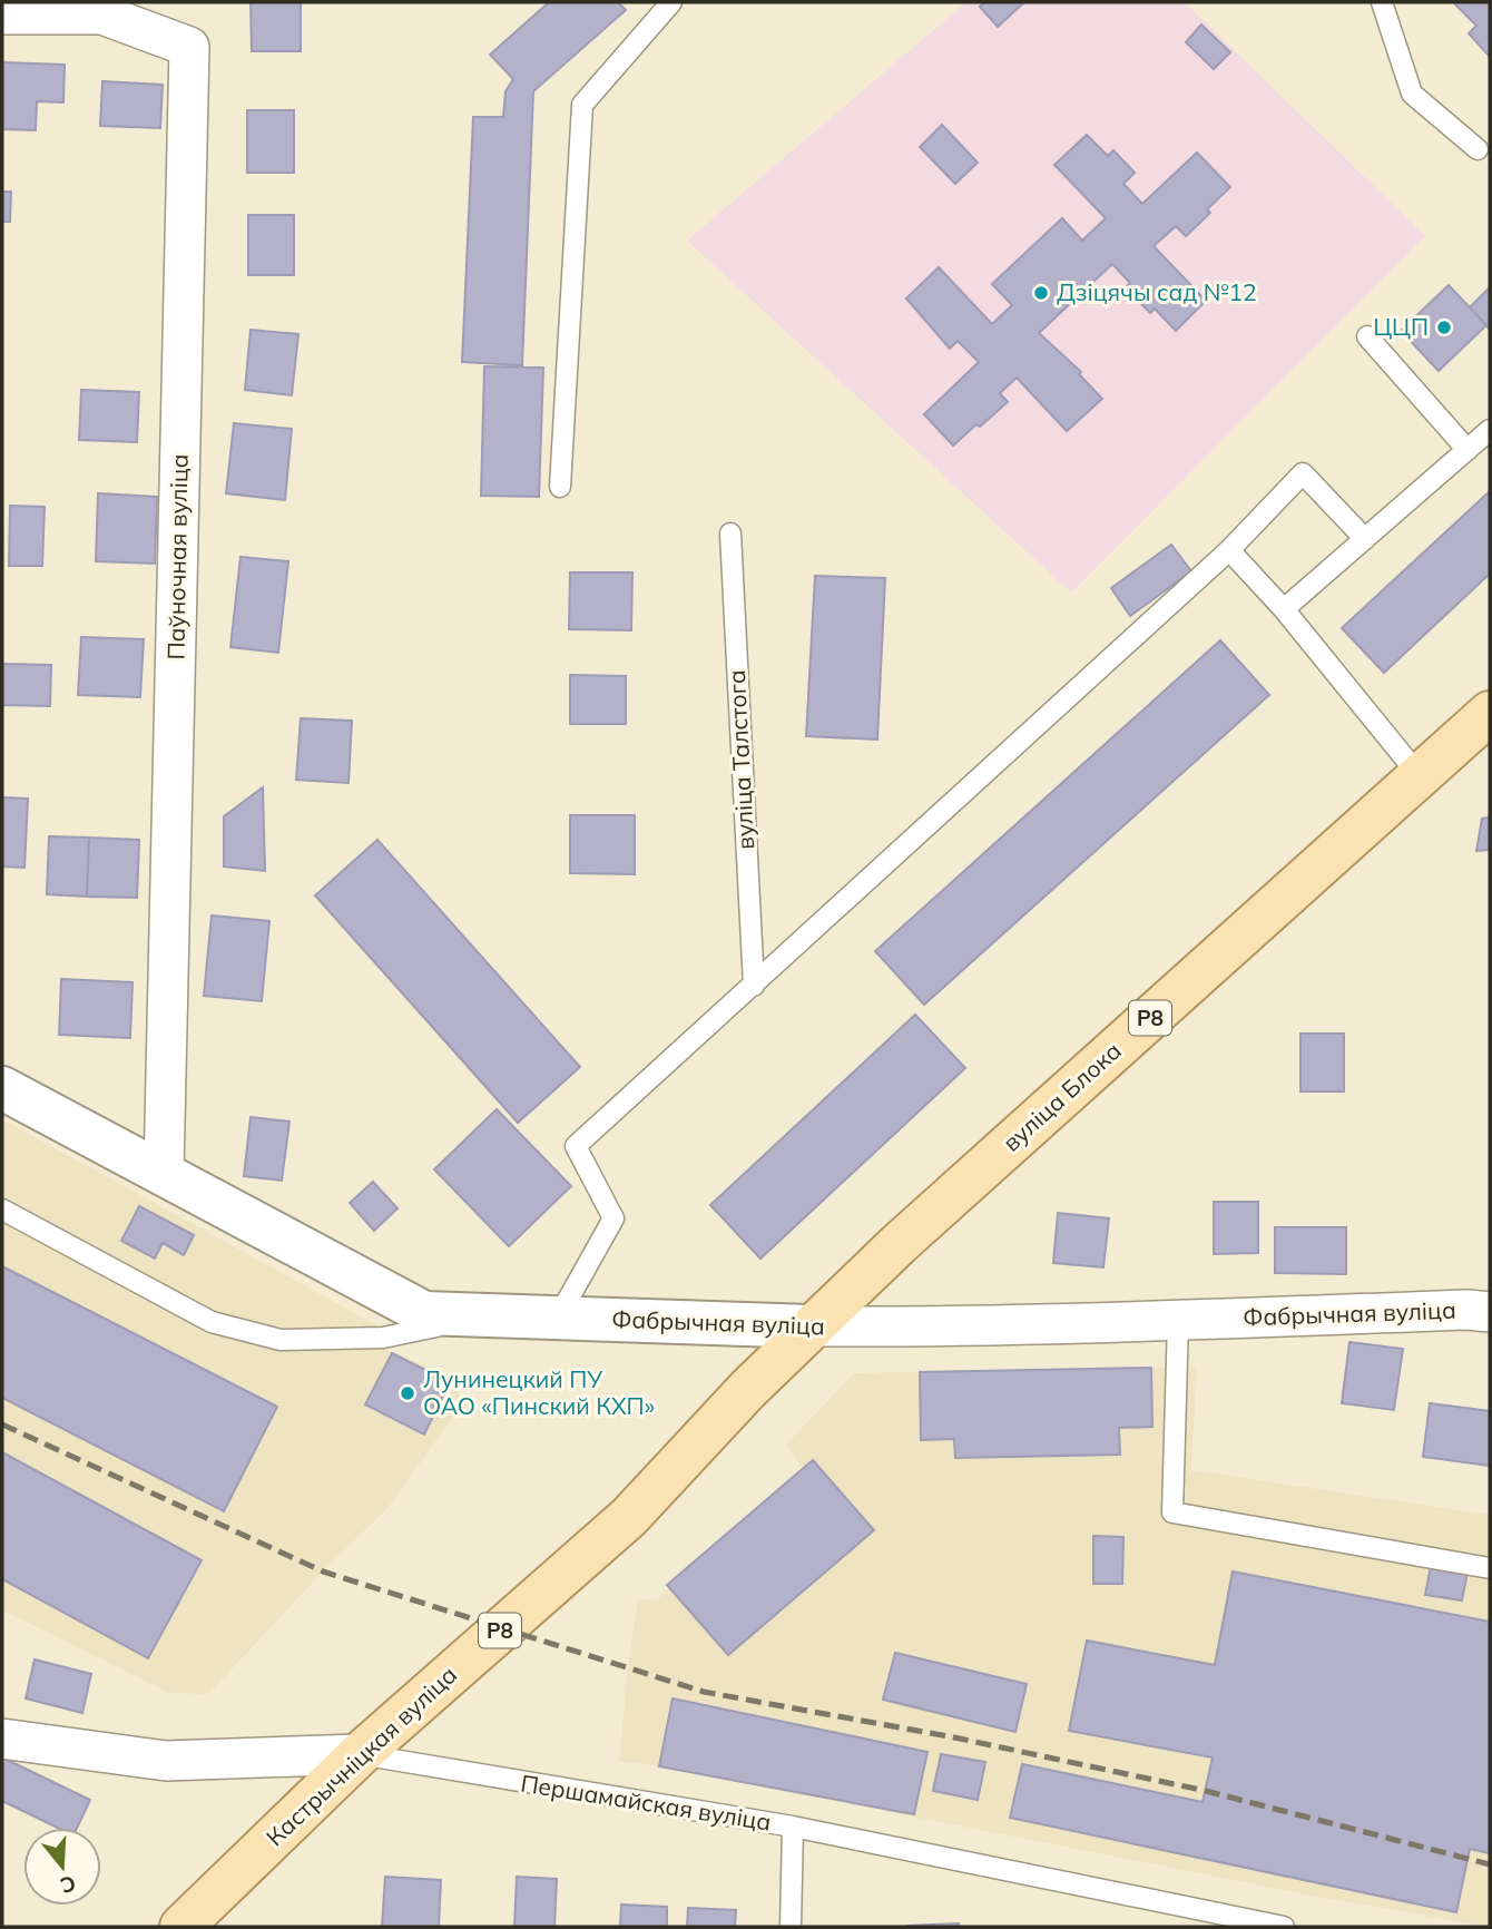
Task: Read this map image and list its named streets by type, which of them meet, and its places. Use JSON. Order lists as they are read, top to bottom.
{
  "streets": {
    "main road": ["Р8", "вуліца Блока", "Кастрычніцкая вуліца"],
    "street": ["Паўночная вуліца", "Фабрычная вуліца", "Першамайская вуліца"],
    "lane": ["вуліца Талстога"]
  },
  "crossings": [
    ["Паўночная вуліца", "Фабрычная вуліца"],
    ["вуліца Блока", "Фабрычная вуліца"],
    ["вуліца Блока", "Кастрычніцкая вуліца"],
    ["Фабрычная вуліца", "Кастрычніцкая вуліца"],
    ["Кастрычніцкая вуліца", "Першамайская вуліца"]
  ],
  "places": ["Дзіцячы сад №12", "ЦЦП", "Лунинецкий ПУ ОАО «Пинский КХП»"],
  "north": "bottom"
}
